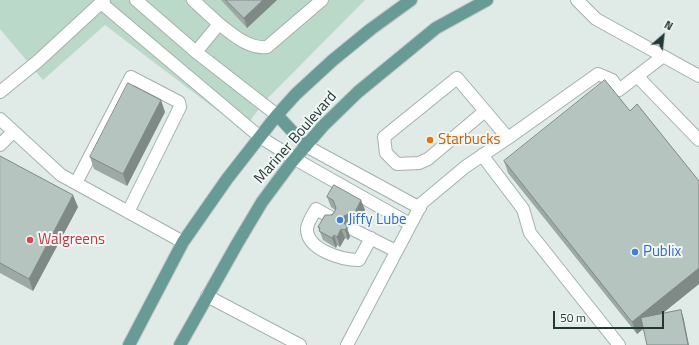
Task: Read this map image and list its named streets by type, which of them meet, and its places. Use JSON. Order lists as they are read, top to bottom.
{
  "streets": {
    "main road": ["Mariner Boulevard"]
  },
  "places": [
    "Starbucks",
    "Jiffy Lube",
    "Walgreens",
    "Publix"
  ],
  "scale_bar": "50 m",
  "north": "top right"
}
